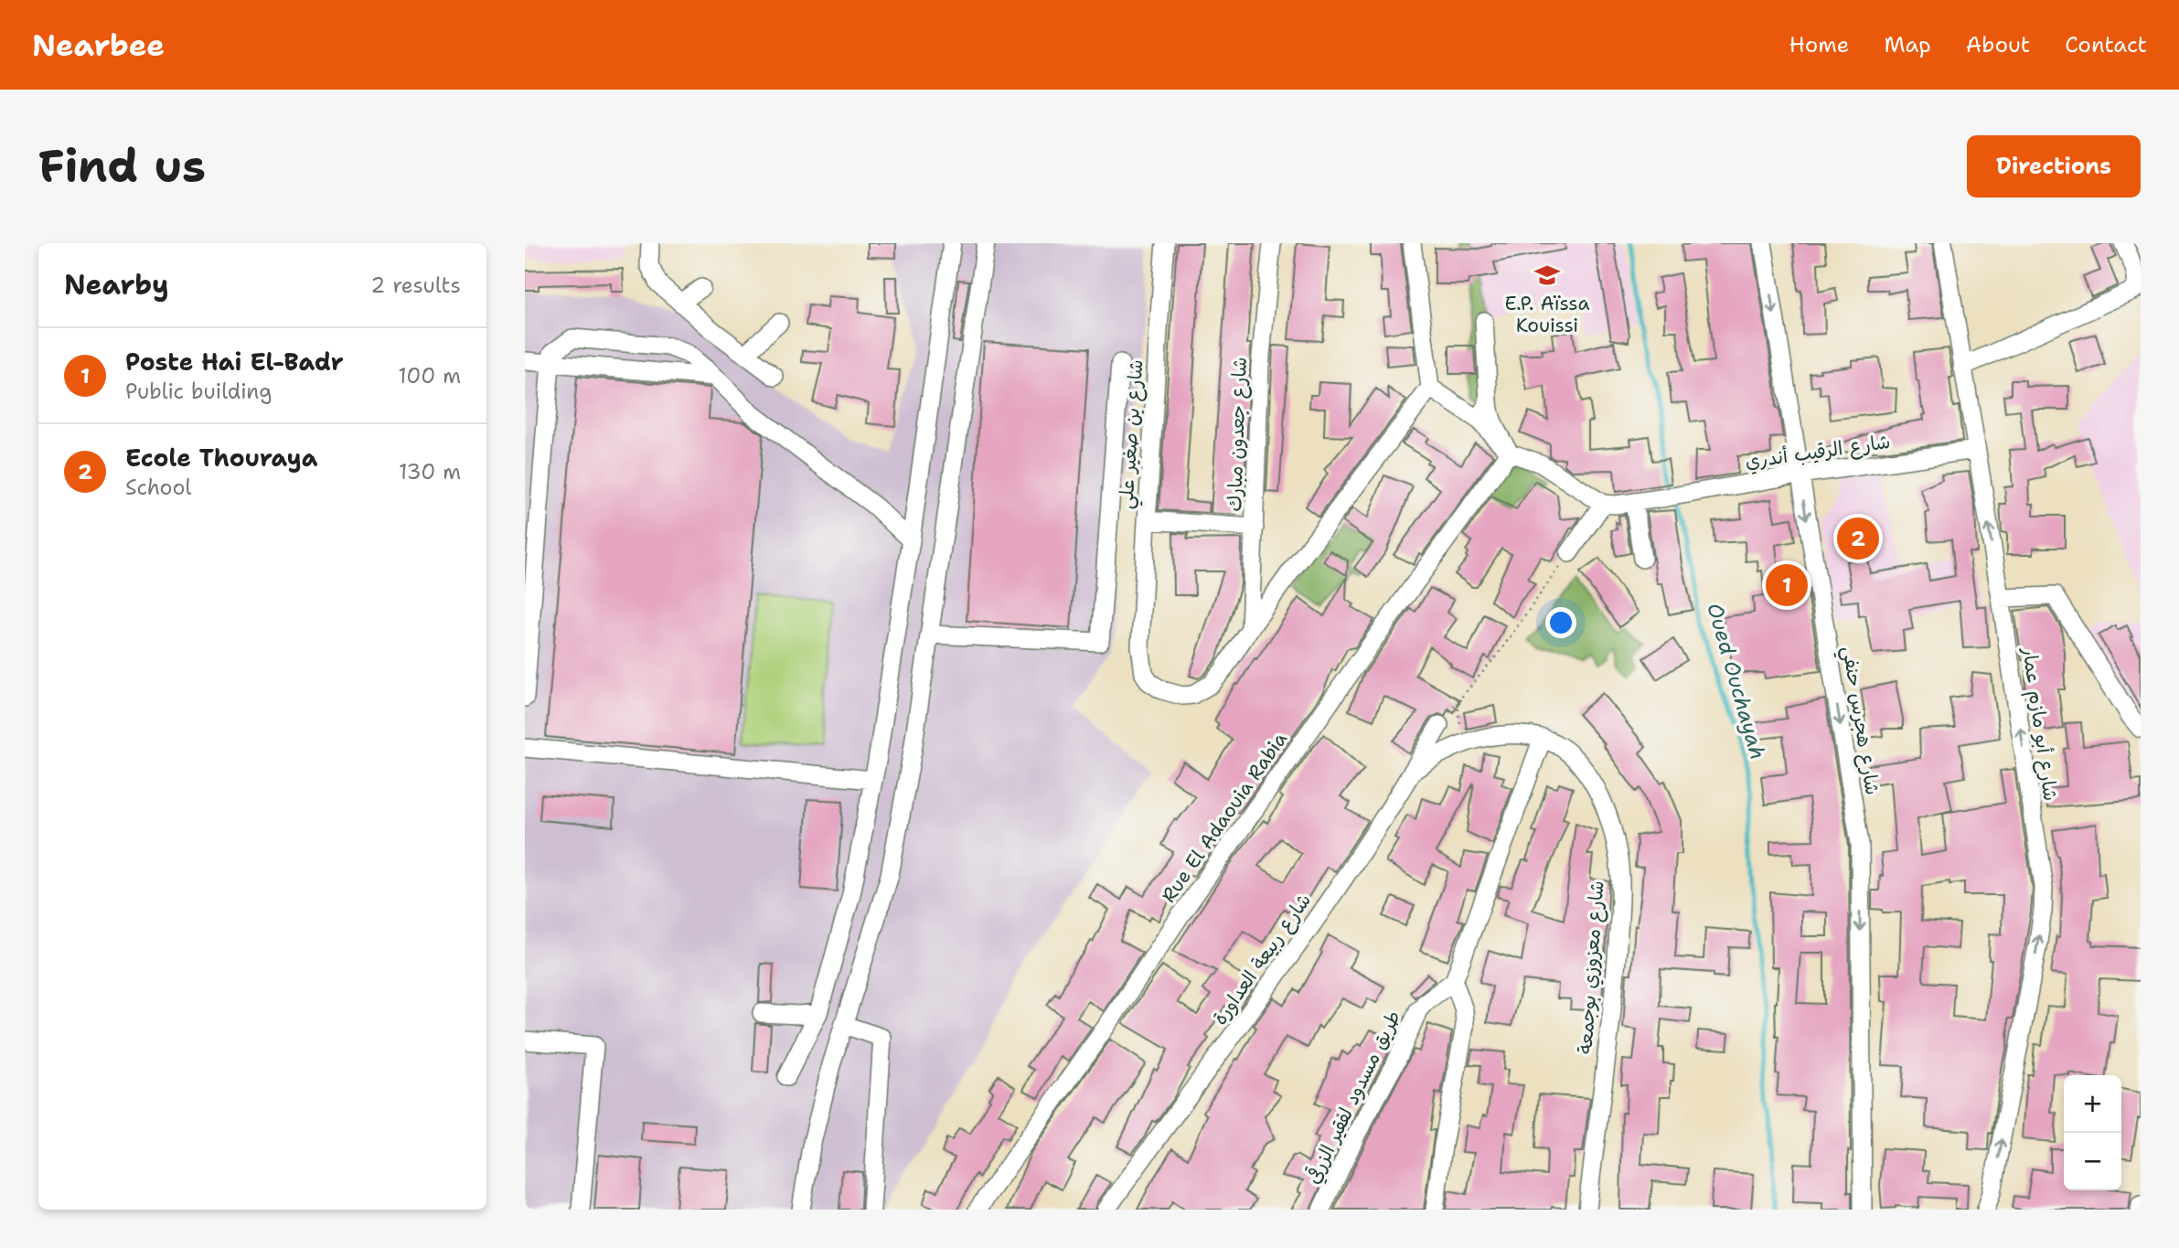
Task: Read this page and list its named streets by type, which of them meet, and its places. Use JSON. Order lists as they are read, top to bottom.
{
  "streets": {
    "street": [
      "شارع بن صغير علي",
      "شارع جعدون مبارك",
      "شارع الرقيب أندري",
      "شارع هجرس حنفي",
      "شارع أبو مازم عمار",
      "Rue El Adaouia Rabia",
      "شارع ربيعة العداورة",
      "شارع معزوزي بوجمعة",
      "طريق مسدود لفقير الزرقي"
    ]
  },
  "crossings": [
    ["شارع بن صغير علي", "شارع جعدون مبارك"],
    ["شارع الرقيب أندري", "شارع هجرس حنفي"],
    ["شارع الرقيب أندري", "شارع أبو مازم عمار"],
    ["شارع ربيعة العداورة", "شارع معزوزي بوجمعة"]
  ],
  "one_way": ["شارع هجرس حنفي", "شارع أبو مازم عمار"],
  "water": ["Oued Ouchayah"],
  "places": {
    "school or university": ["E.P. Aïssa Kouissi"]
  },
  "page": {
    "header": "Nearbee",
    "nav": [
      "Home",
      "Map",
      "About",
      "Contact"
    ],
    "buttons": "Directions",
    "title": "Find us",
    "heading": ["Nearby", "2 results"],
    "list": [
      {
        "mark": "1",
        "name": "Poste Hai El-Badr",
        "note": "Public building",
        "value": "100 m"
      },
      {
        "mark": "2",
        "name": "Ecole Thouraya",
        "note": "School",
        "value": "130 m"
      }
    ],
    "pins": ["2", "1"],
    "map_buttons": ["+", "−"]
  }
}
